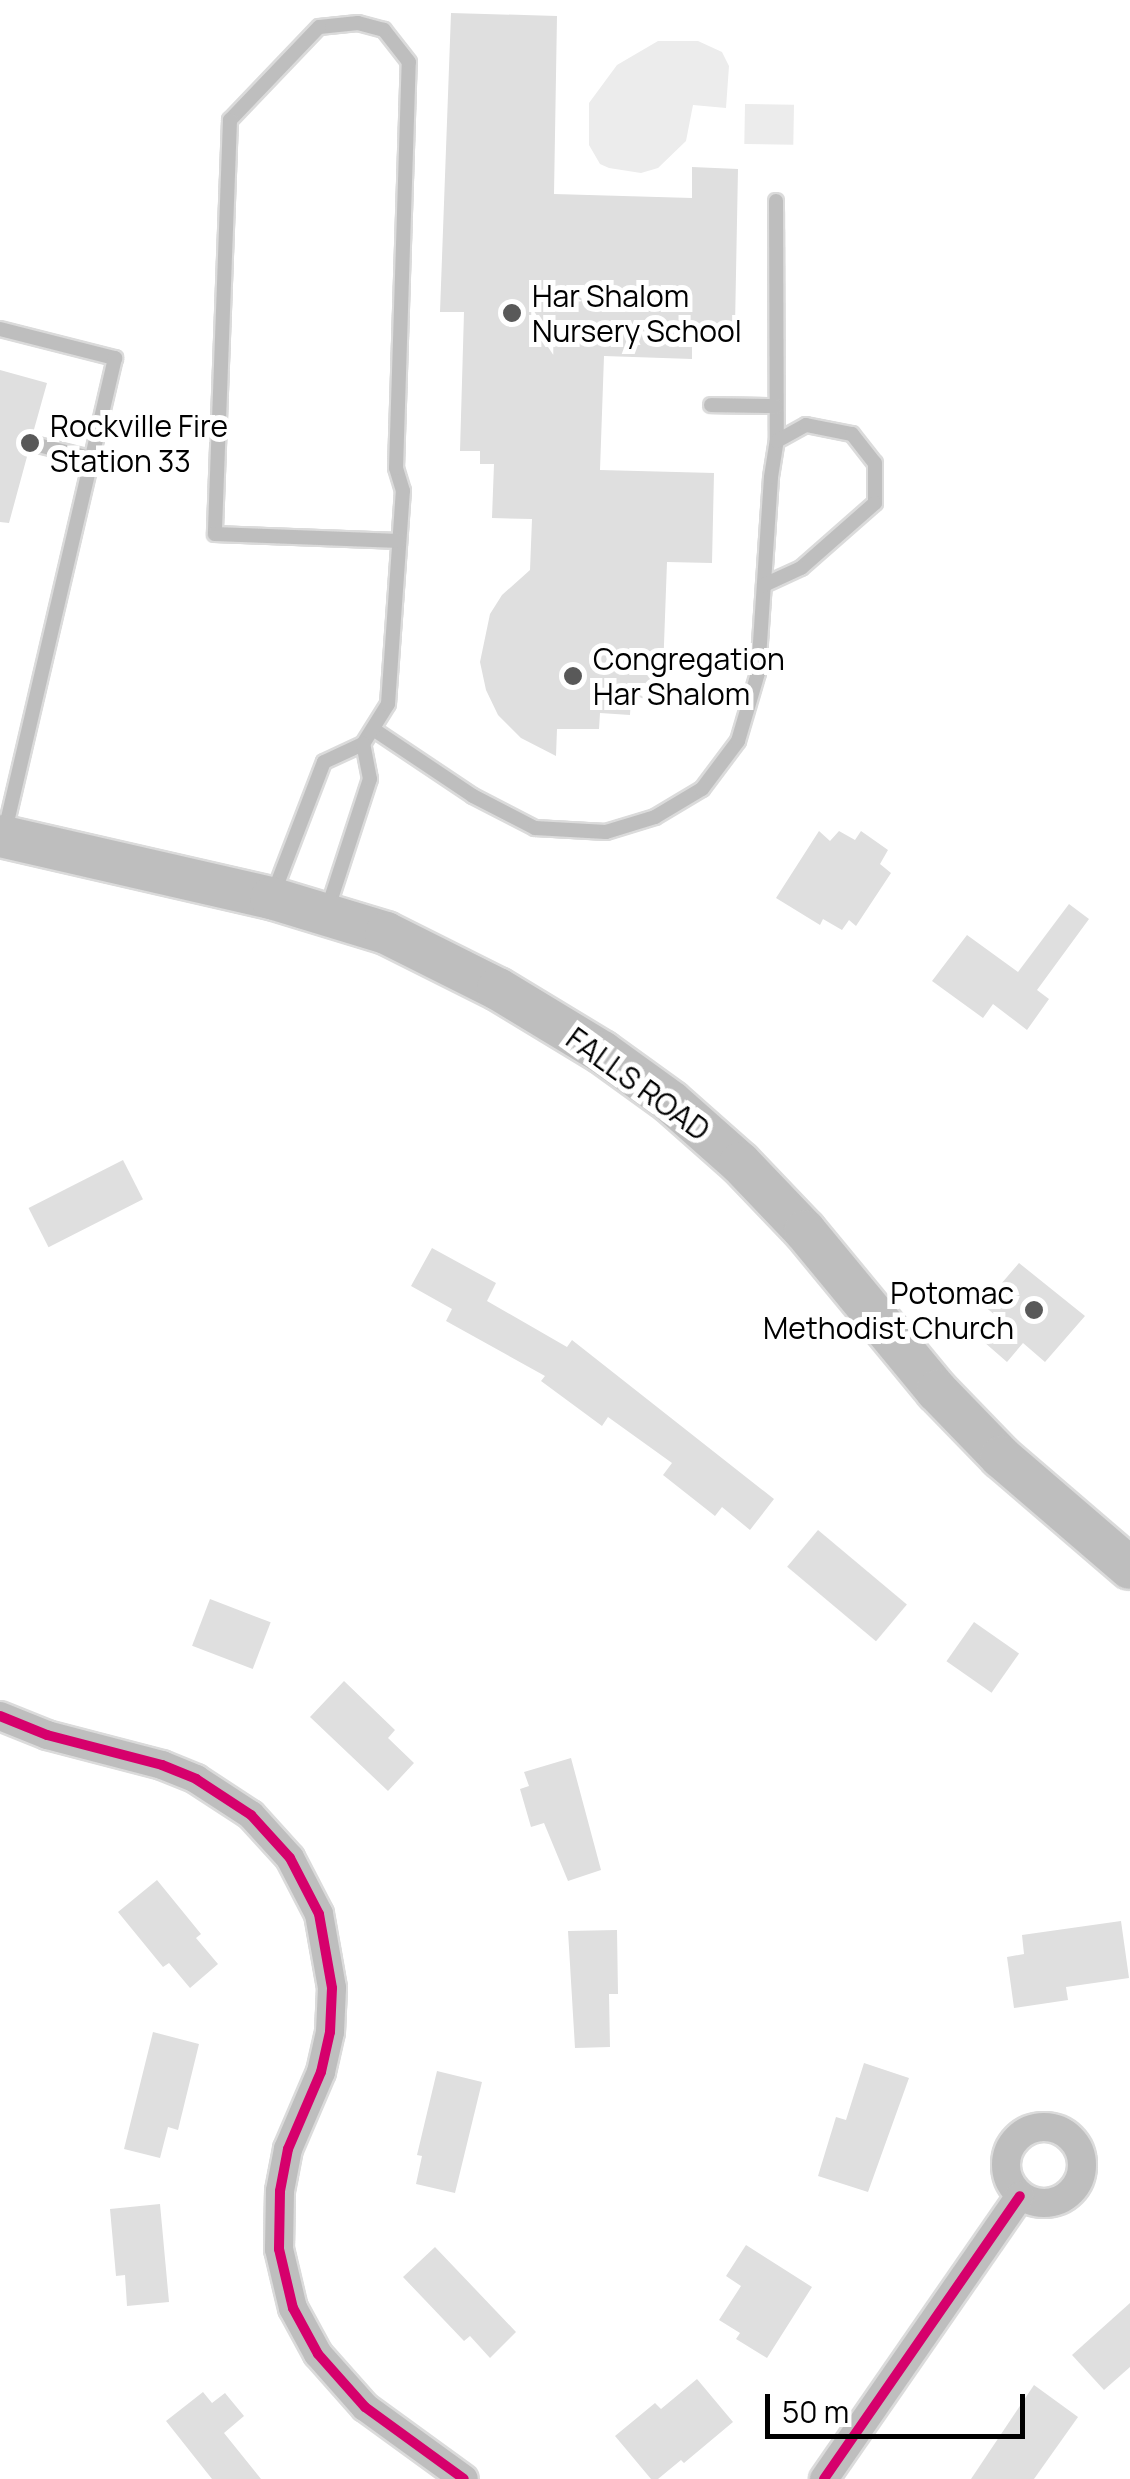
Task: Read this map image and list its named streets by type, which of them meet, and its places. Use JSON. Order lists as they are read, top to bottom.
{
  "streets": {
    "main road": ["FALLS ROAD"]
  },
  "places": [
    "Har Shalom Nursery School",
    "Rockville Fire Station 33",
    "Congregation Har Shalom",
    "Potomac Methodist Church"
  ],
  "scale_bar": "50 m"
}
